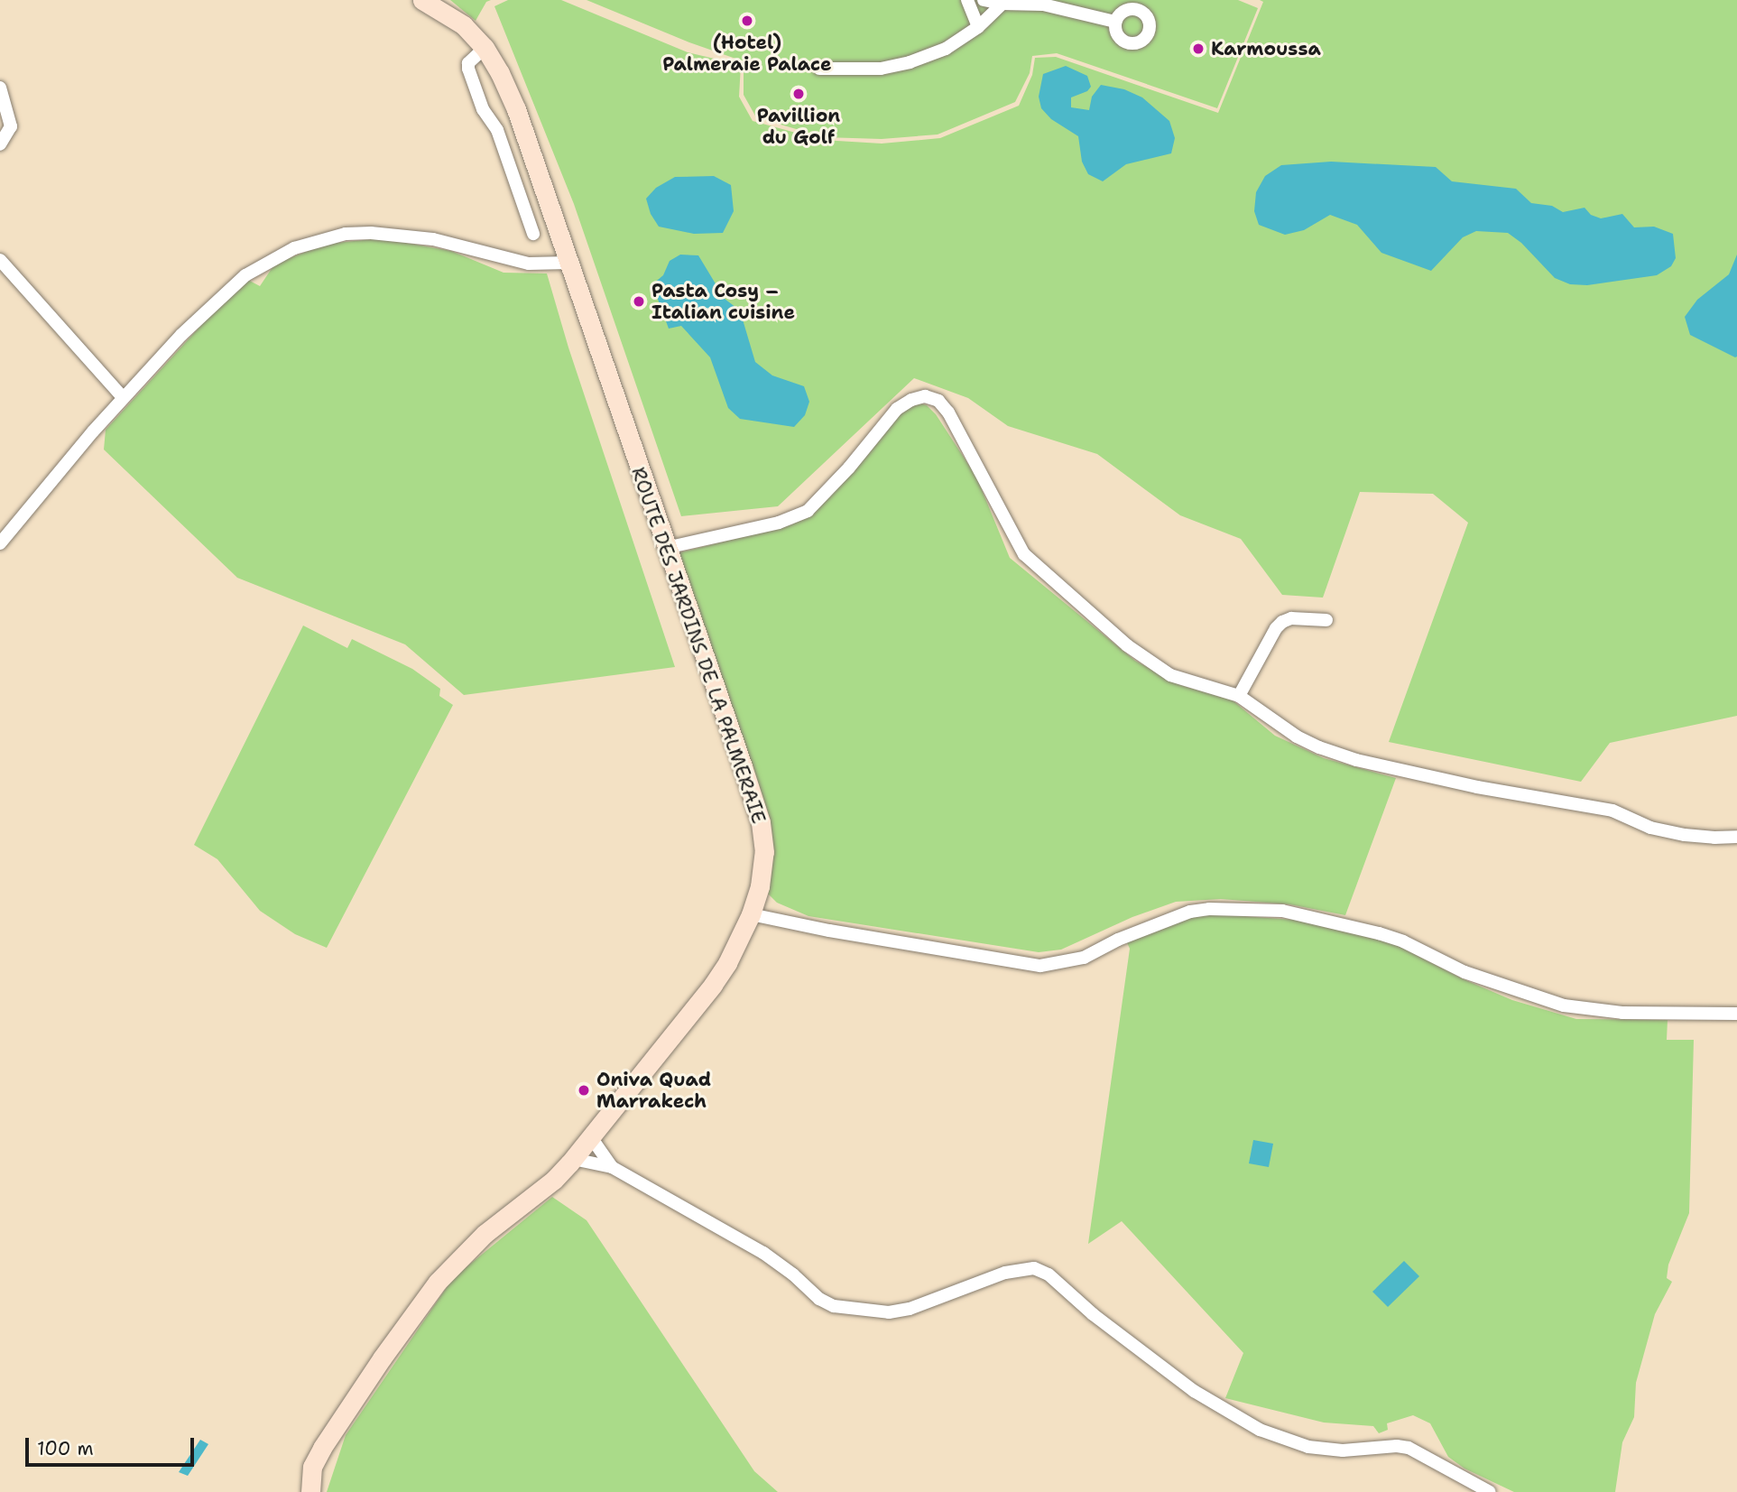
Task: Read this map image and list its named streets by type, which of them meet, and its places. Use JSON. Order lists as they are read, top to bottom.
{
  "streets": {
    "street": ["ROUTE DES JARDINS DE LA PALMERAIE"]
  },
  "places": [
    "(Hotel) Palmeraie Palace",
    "Karmoussa",
    "Pavillion du Golf",
    "Pasta Cosy – Italian cuisine",
    "Oniva Quad Marrakech"
  ],
  "scale_bar": "100 m"
}
